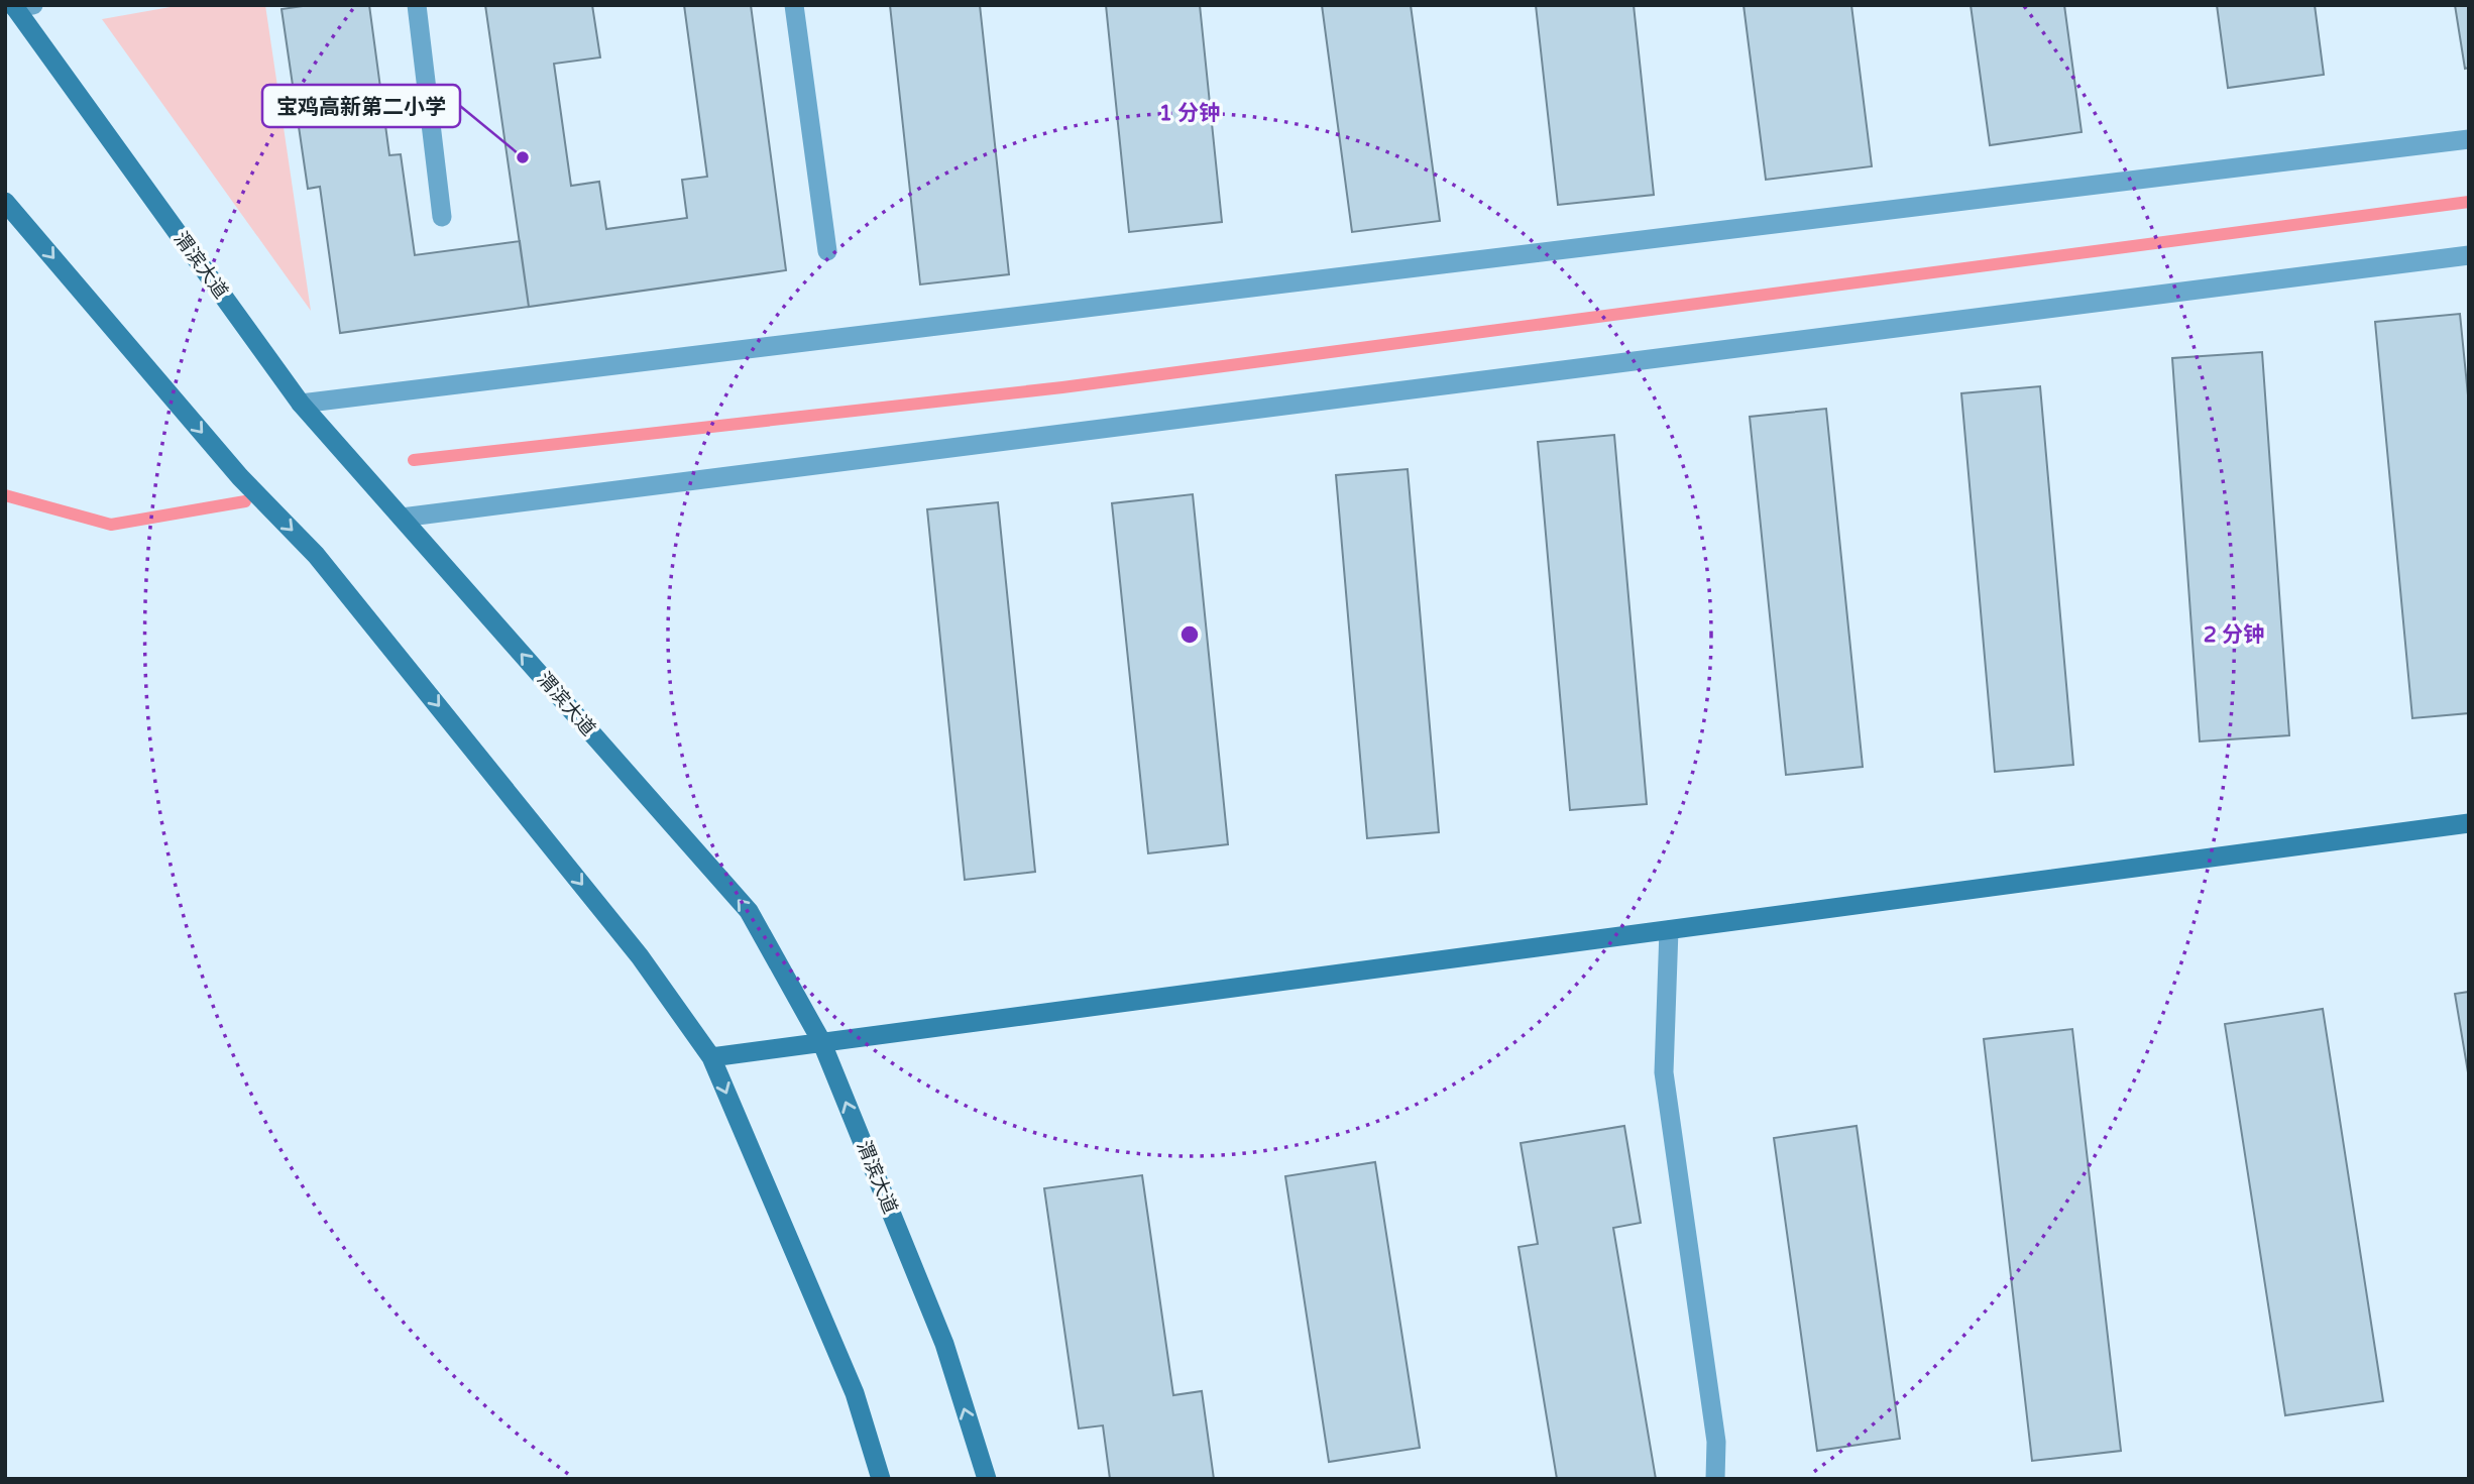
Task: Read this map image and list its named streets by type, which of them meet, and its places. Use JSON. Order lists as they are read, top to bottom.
{
  "streets": {
    "main road": ["渭滨大道"]
  },
  "places": ["宝鸡高新第二小学"],
  "rings": ["1 分钟", "2 分钟"]
}
